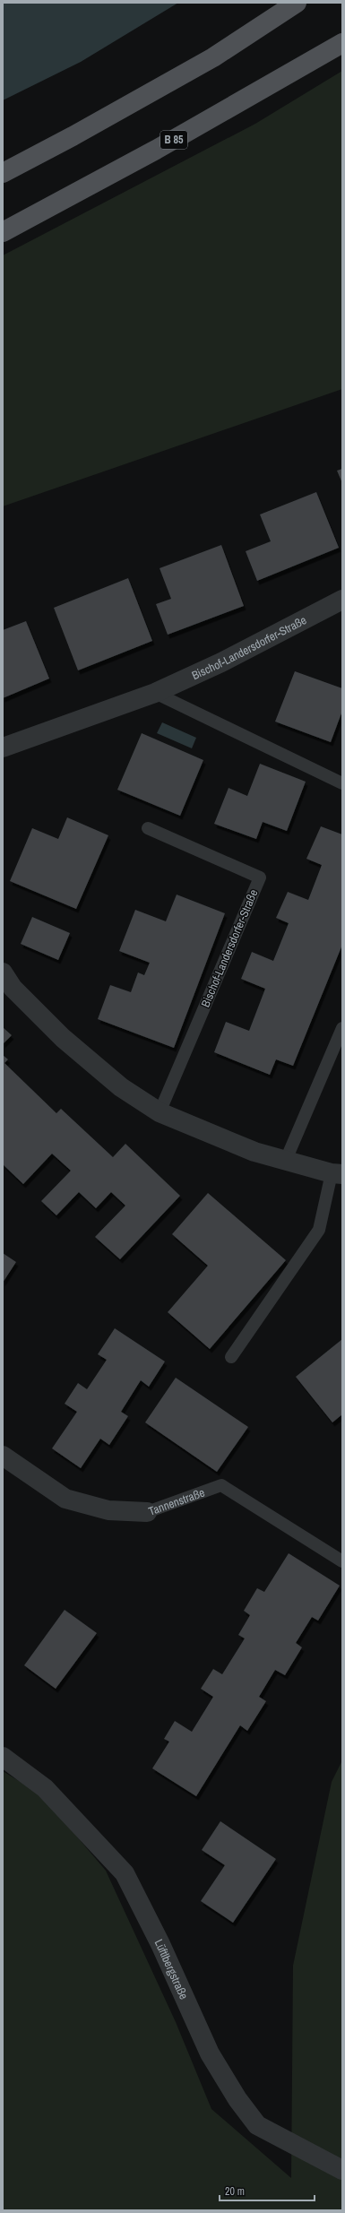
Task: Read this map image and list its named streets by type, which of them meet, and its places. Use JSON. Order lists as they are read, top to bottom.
{
  "streets": {
    "main road": ["B 85"],
    "street": ["Bischof-Landersdorfer-Straße", "Tannenstraße", "Lüftlbergstraße"]
  },
  "scale_bar": "20 m"
}
